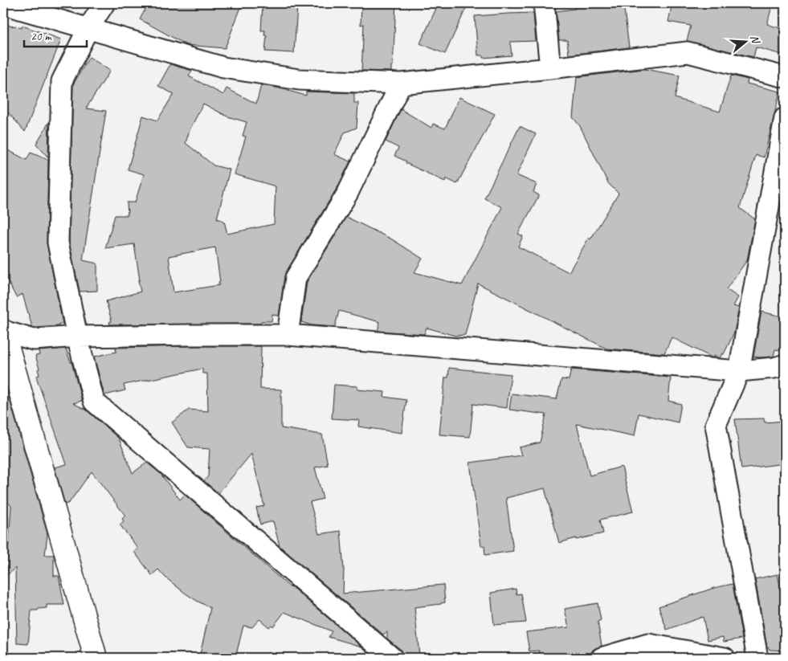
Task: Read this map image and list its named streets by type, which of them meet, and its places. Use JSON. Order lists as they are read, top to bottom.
{
  "scale_bar": "20 m",
  "north": "right"
}
